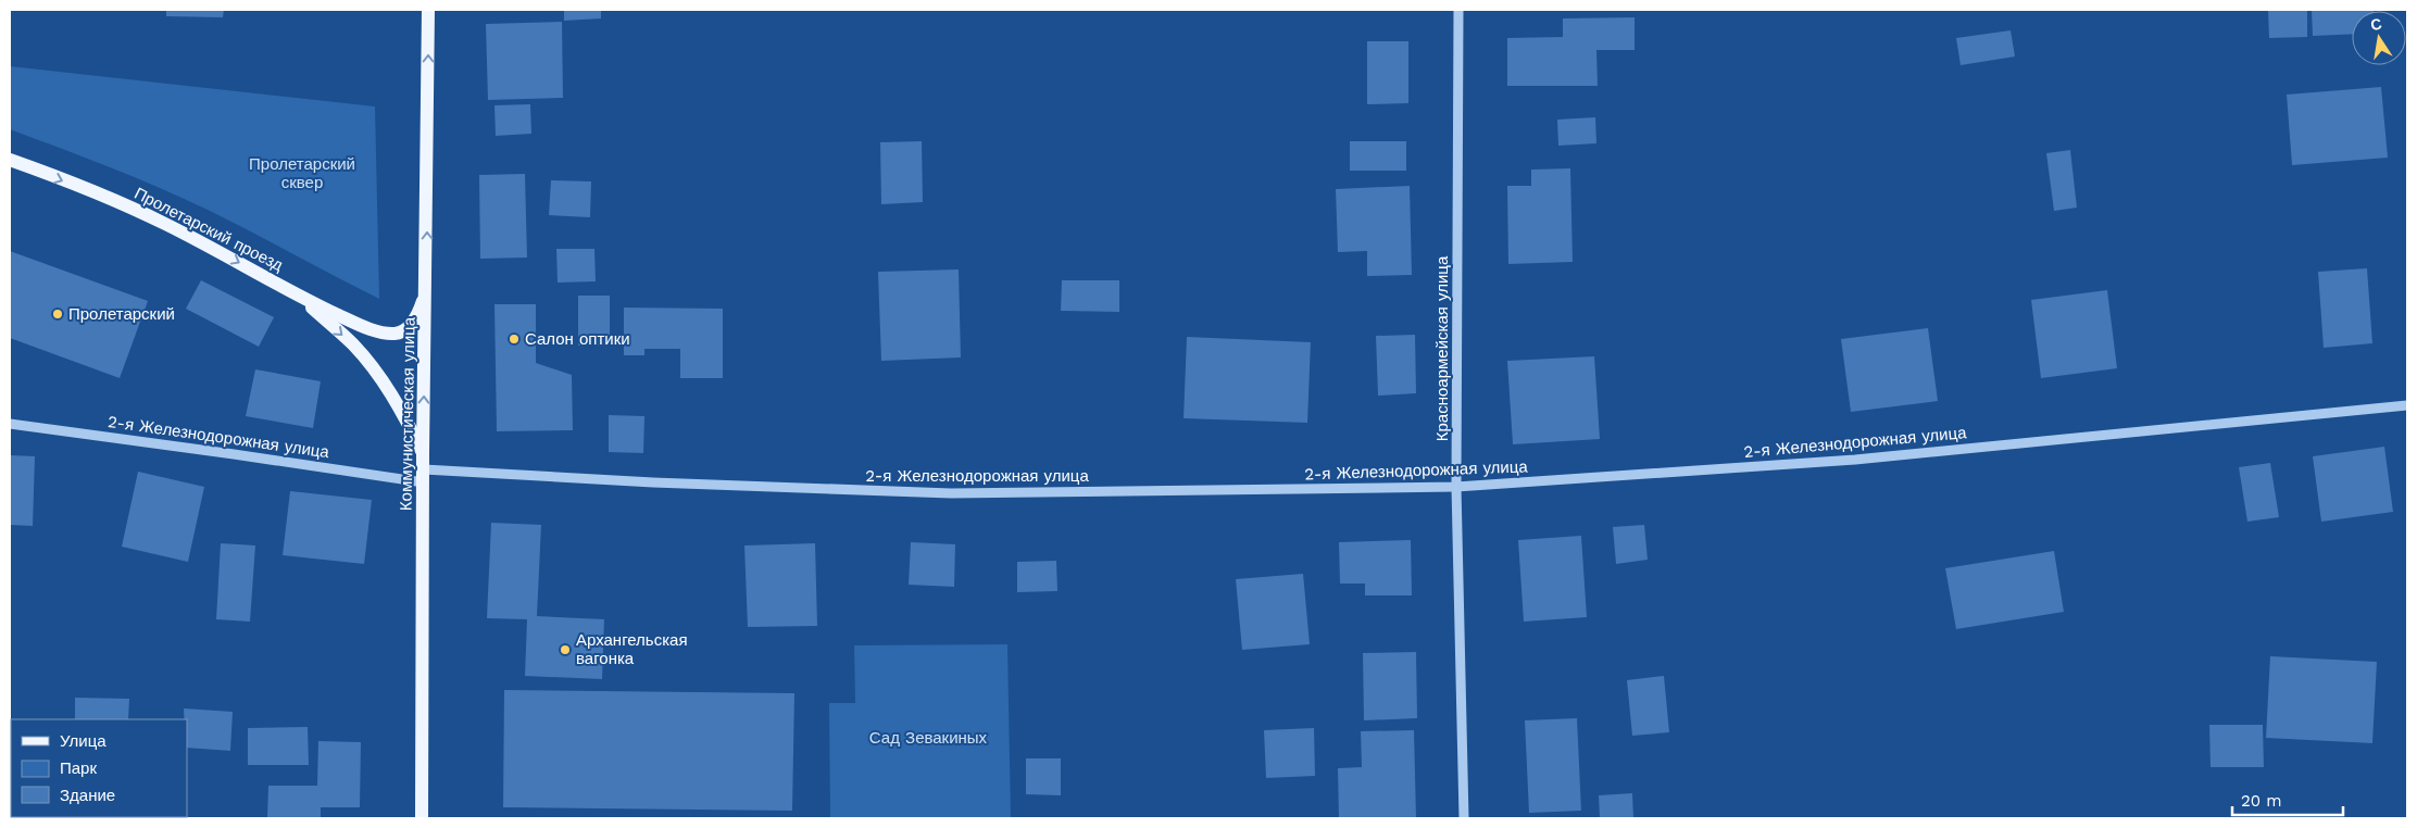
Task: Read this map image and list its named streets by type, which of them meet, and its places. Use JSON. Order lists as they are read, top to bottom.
{
  "streets": {
    "main road": ["Пролетарский проезд", "Коммунистическая улица"],
    "street": ["Красноармейская улица", "2-я Железнодорожная улица"]
  },
  "crossings": [
    ["Красноармейская улица", "2-я Железнодорожная улица"],
    ["Коммунистическая улица", "2-я Железнодорожная улица"]
  ],
  "one_way": ["Пролетарский проезд", "Коммунистическая улица"],
  "parks": ["Пролетарский сквер", "Сад Зевакиных"],
  "places": ["Пролетарский", "Салон оптики", "Архангельская вагонка"],
  "legend": ["Улица", "Парк", "Здание"],
  "scale_bar": "20 m",
  "north": "top"
}
